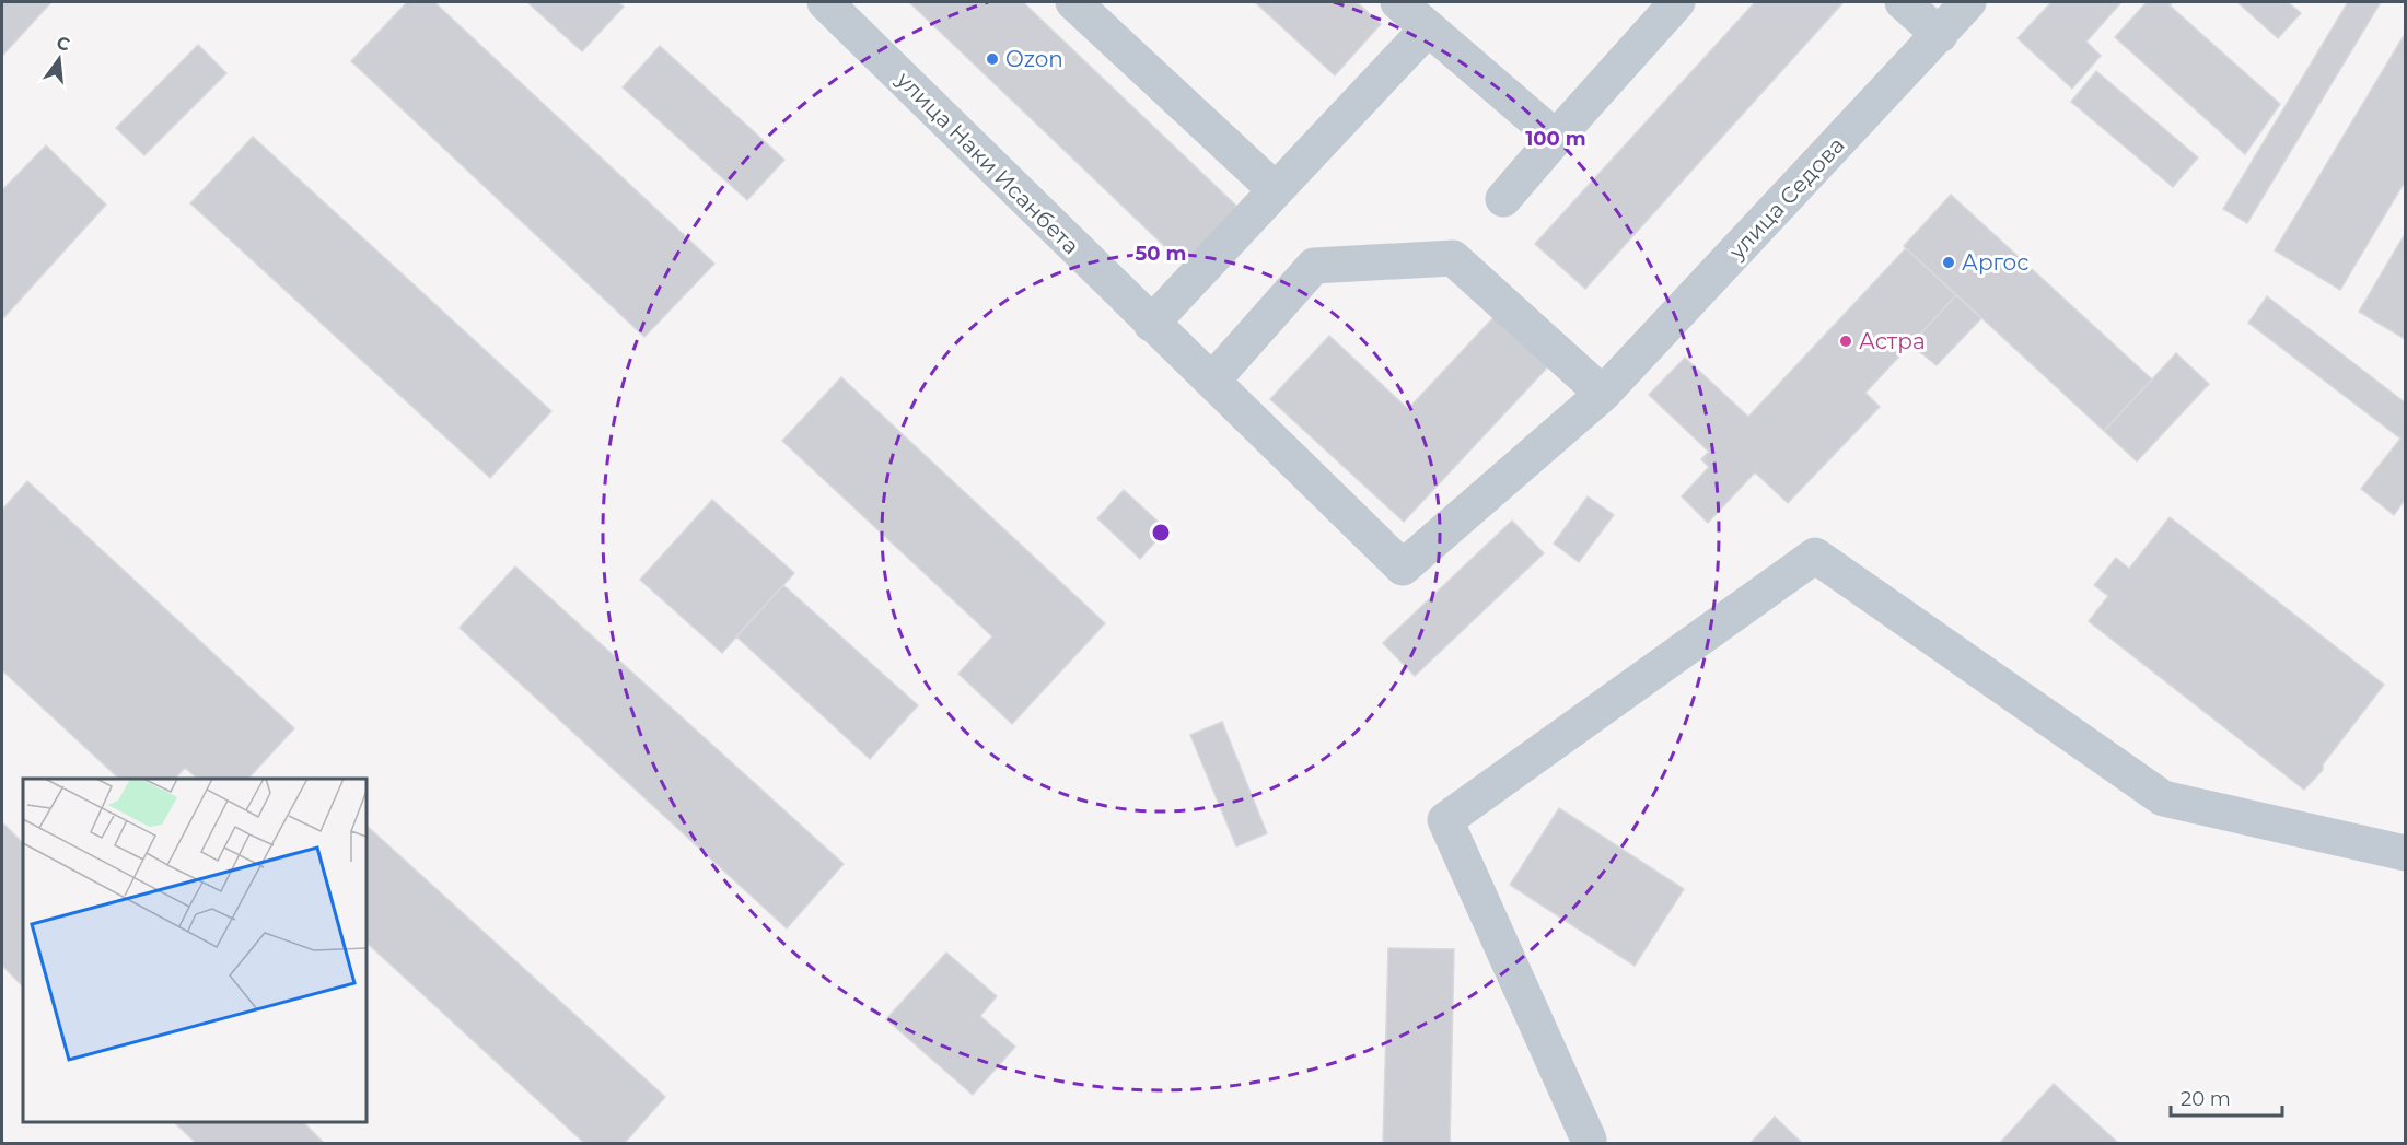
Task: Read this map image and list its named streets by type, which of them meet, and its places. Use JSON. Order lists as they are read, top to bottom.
{
  "streets": {
    "street": ["улица Наки Исанбета", "улица Седова"]
  },
  "crossings": [
    ["улица Наки Исанбета", "улица Седова"]
  ],
  "places": ["Ozon", "Аргос", "Астра"],
  "scale_bar": "20 m",
  "north": "top",
  "rings": ["100 m", "50 m"]
}
